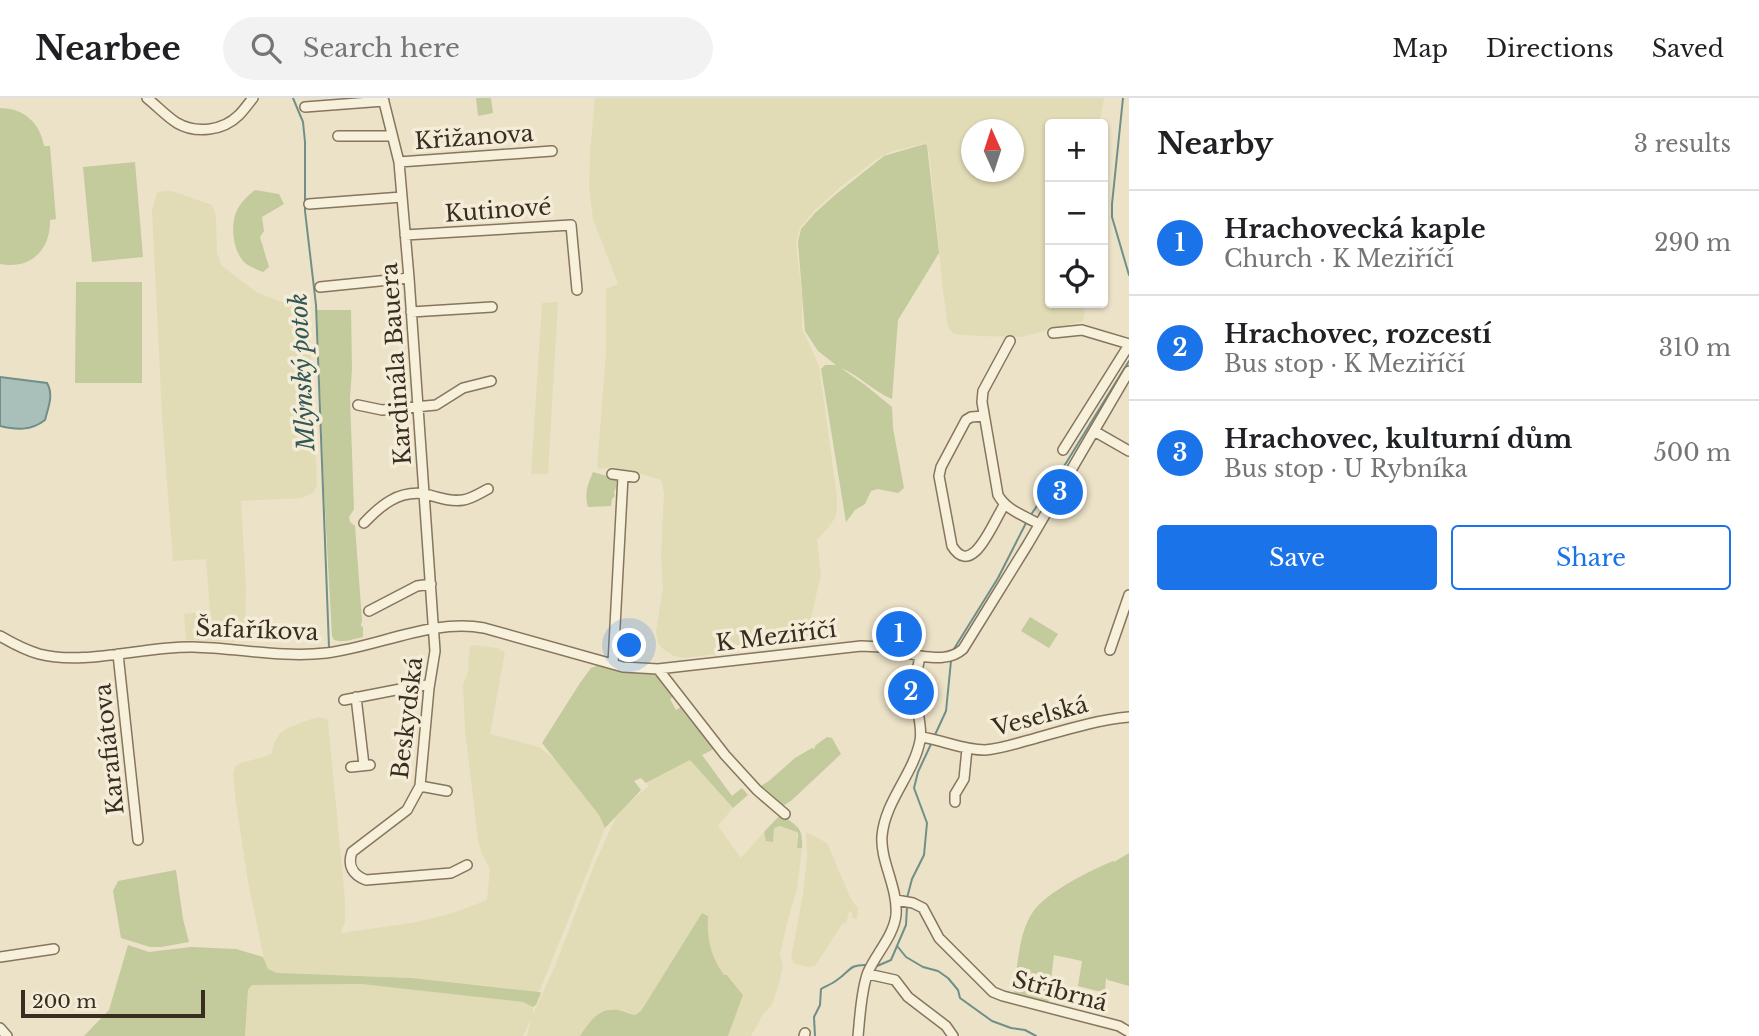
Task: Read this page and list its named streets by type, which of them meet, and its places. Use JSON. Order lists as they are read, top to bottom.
{
  "streets": {
    "street": [
      "Křižanova",
      "Kutinové",
      "Kardinála Bauera",
      "Šafaříkova",
      "K Meziříčí",
      "Veselská",
      "Beskydská",
      "Karafiátova",
      "Stříbrná"
    ]
  },
  "crossings": [
    ["Křižanova", "Kardinála Bauera"],
    ["Kutinové", "Kardinála Bauera"],
    ["Kardinála Bauera", "Šafaříkova"],
    ["Kardinála Bauera", "Beskydská"],
    ["Šafaříkova", "K Meziříčí"],
    ["Šafaříkova", "Beskydská"],
    ["Šafaříkova", "Karafiátova"]
  ],
  "water": ["Mlýnský potok"],
  "scale_bar": "200 m",
  "north": "top",
  "page": {
    "header": "Nearbee",
    "search": "Search here",
    "nav": ["Map", "Directions", "Saved"],
    "heading": ["Nearby", "3 results"],
    "map_buttons": ["+", "−"],
    "list": [
      {
        "mark": "1",
        "name": "Hrachovecká kaple",
        "note": "Church · K Meziříčí",
        "value": "290 m"
      },
      {
        "mark": "2",
        "name": "Hrachovec, rozcestí",
        "note": "Bus stop · K Meziříčí",
        "value": "310 m"
      },
      {
        "mark": "3",
        "name": "Hrachovec, kulturní dům",
        "note": "Bus stop · U Rybníka",
        "value": "500 m"
      }
    ],
    "pins": ["3", "1", "2"],
    "buttons": ["Save", "Share"],
    "scale": "200 m"
  }
}
